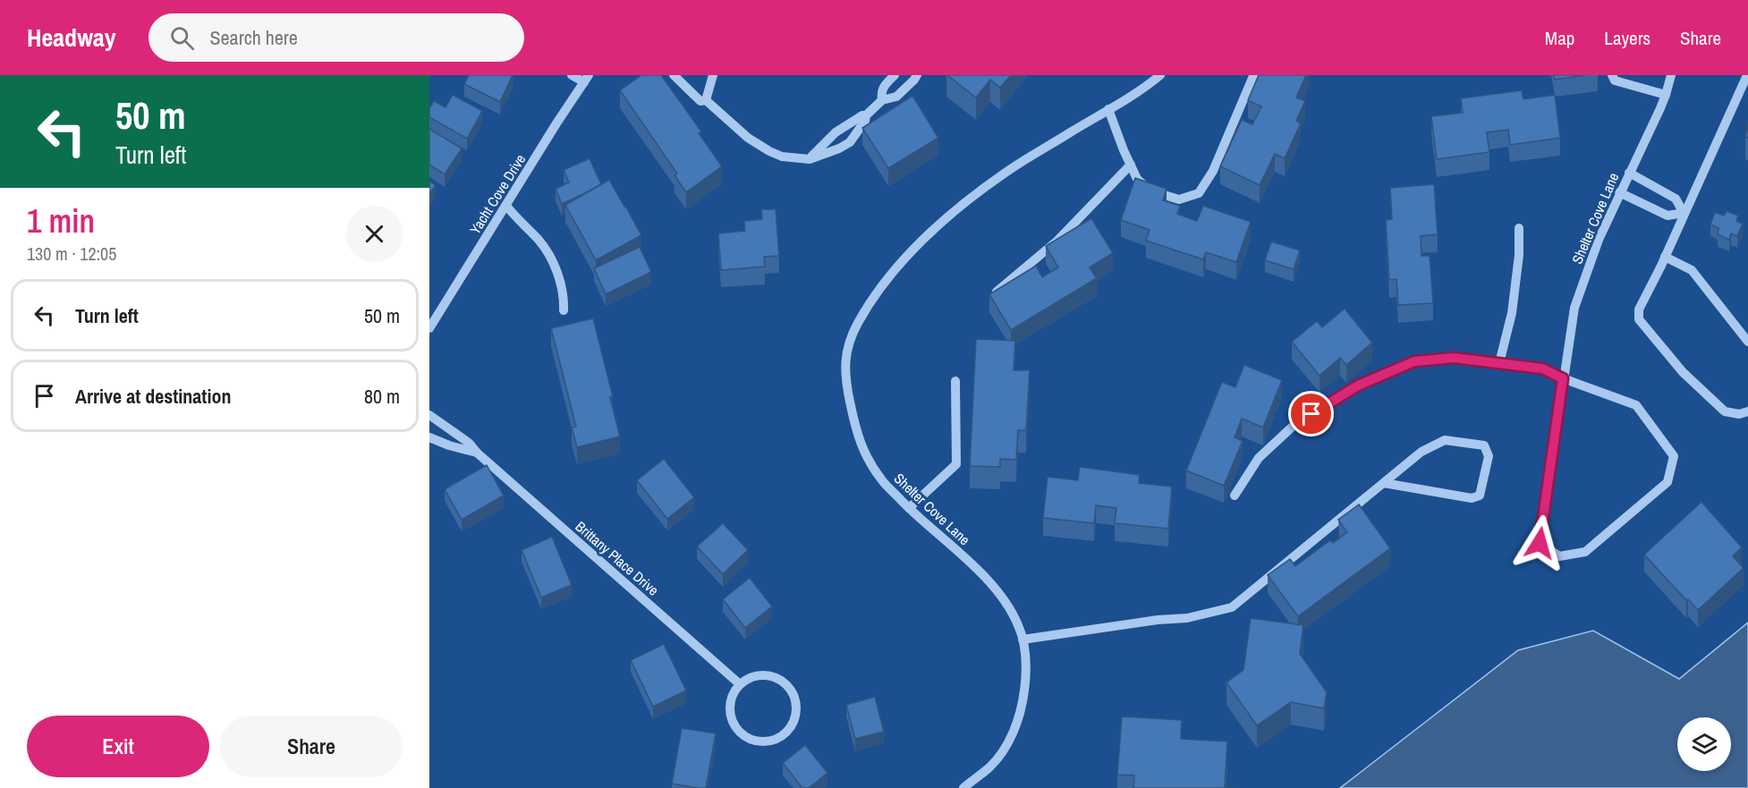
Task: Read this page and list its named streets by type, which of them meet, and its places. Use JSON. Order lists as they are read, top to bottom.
{
  "streets": {
    "street": ["Yacht Cove Drive", "Shelter Cove Lane", "Brittany Place Drive"]
  },
  "page": {
    "header": "Headway",
    "search": "Search here",
    "nav": ["Map", "Layers", "Share"],
    "turn": ["50 m", "Turn left"],
    "heading": ["1 min", "130 m · 12:05"],
    "list": [
      {
        "name": "Turn left",
        "value": "50 m"
      },
      {
        "name": "Arrive at destination",
        "value": "80 m"
      }
    ],
    "buttons": ["Exit", "Share"]
  }
}
